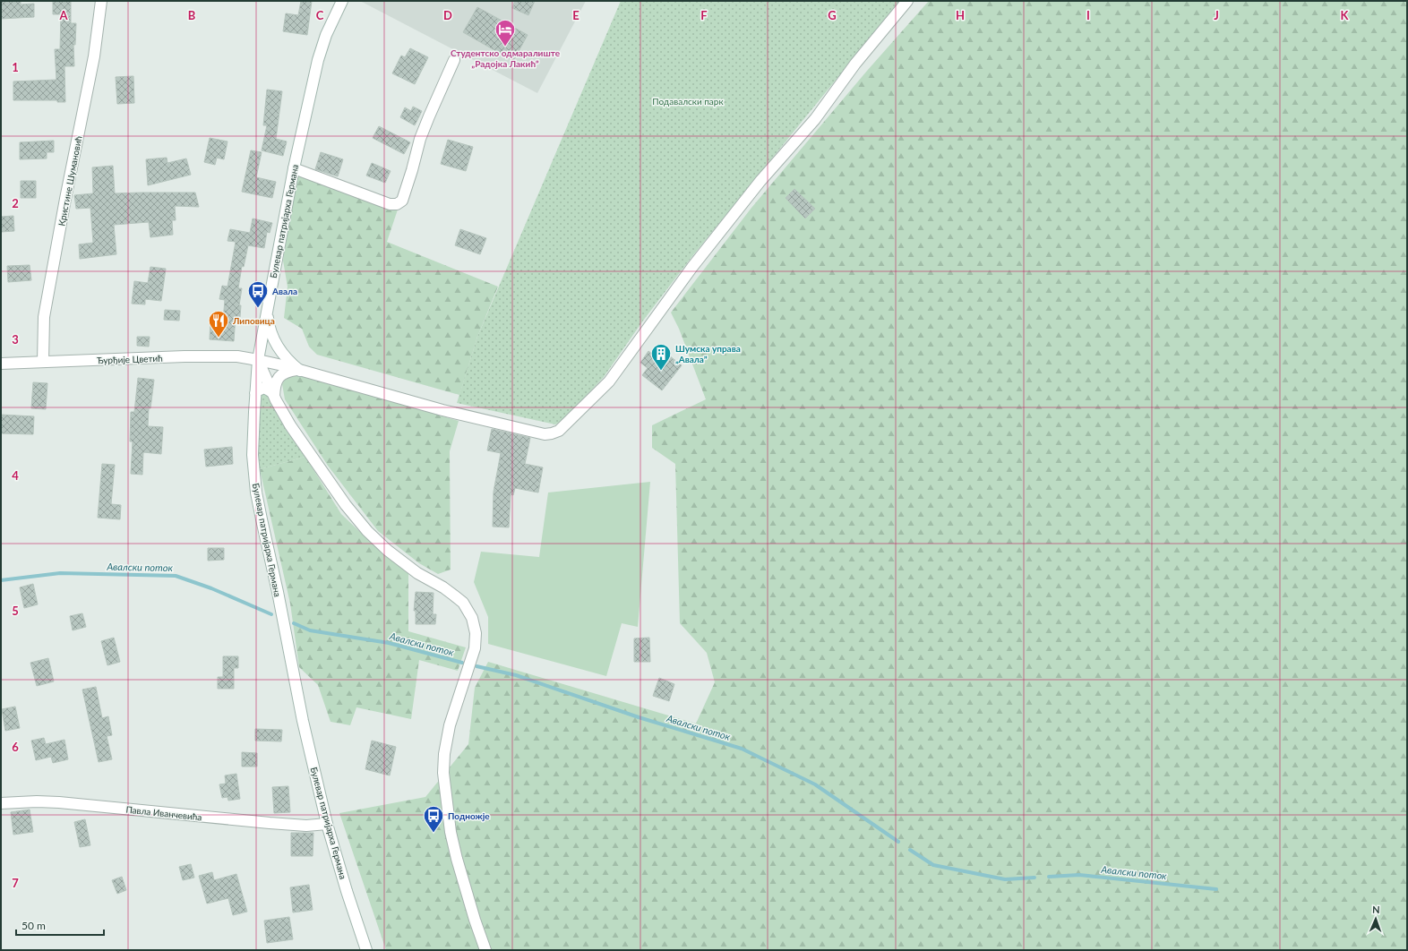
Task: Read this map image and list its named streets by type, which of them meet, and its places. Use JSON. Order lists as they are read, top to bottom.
{
  "streets": {
    "street": [
      "Кристине Шумановић",
      "Булевар патријарха Германа",
      "Ђурђије Цветић",
      "Павла Иванчевића"
    ]
  },
  "crossings": [
    ["Кристине Шумановић", "Ђурђије Цветић"],
    ["Булевар патријарха Германа", "Ђурђије Цветић"],
    ["Булевар патријарха Германа", "Павла Иванчевића"]
  ],
  "water": ["Авалски поток"],
  "parks": ["Подавалски парк"],
  "places": {
    "hotel": ["Студентско одмаралиште „Радојка Лакић”"],
    "bus stop": ["Авала", "Подножје"],
    "restaurant": ["Липовица"],
    "building": ["Шумска управа „Авала”"]
  },
  "scale_bar": "50 m",
  "north": "top",
  "grid": {
    "columns": [
      "A",
      "B",
      "C",
      "D",
      "E",
      "F",
      "G",
      "H",
      "I",
      "J",
      "K"
    ],
    "rows": [
      "1",
      "2",
      "3",
      "4",
      "5",
      "6",
      "7"
    ]
  }
}
